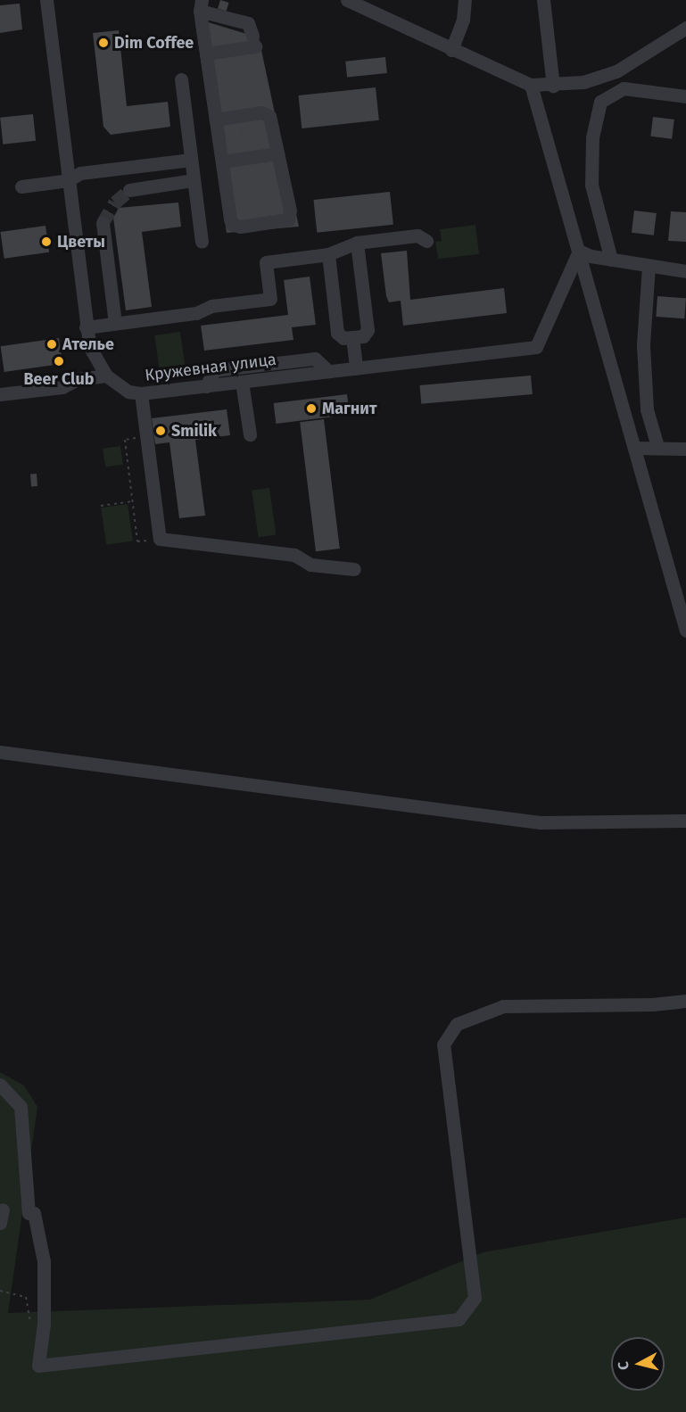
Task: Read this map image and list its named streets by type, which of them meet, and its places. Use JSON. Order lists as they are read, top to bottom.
{
  "streets": {
    "street": ["Кружевная улица"]
  },
  "places": [
    "Dim Coffee",
    "Цветы",
    "Ателье",
    "Beer Club",
    "Магнит",
    "Smilik"
  ],
  "north": "left"
}
